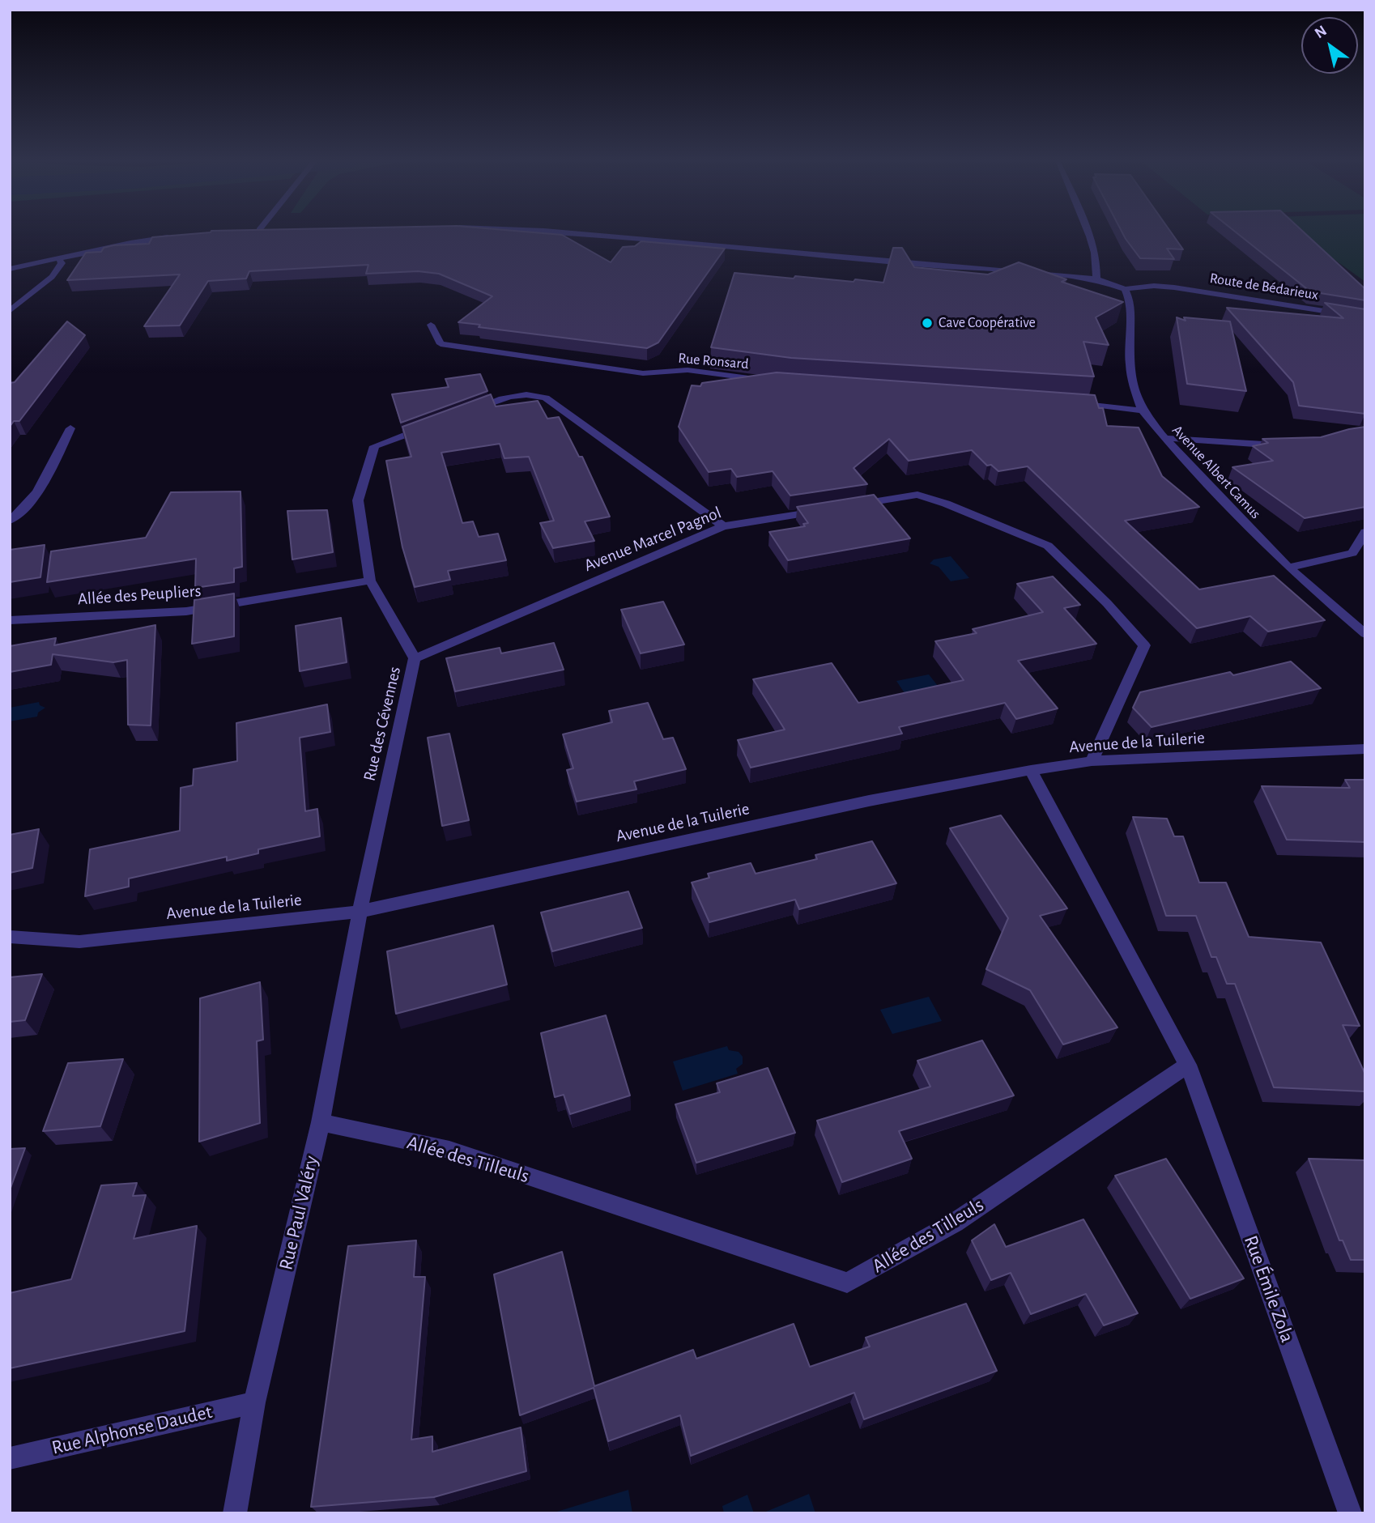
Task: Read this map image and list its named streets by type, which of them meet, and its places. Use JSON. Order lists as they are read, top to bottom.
{
  "streets": {
    "street": [
      "Route de Bédarieux",
      "Rue Ronsard",
      "Avenue Albert Camus",
      "Avenue Marcel Pagnol",
      "Allée des Peupliers",
      "Rue des Cévennes",
      "Avenue de la Tuilerie",
      "Allée des Tilleuls",
      "Rue Paul Valéry",
      "Rue Émile Zola",
      "Rue Alphonse Daudet"
    ]
  },
  "crossings": [
    ["Route de Bédarieux", "Avenue Albert Camus"],
    ["Avenue Marcel Pagnol", "Rue des Cévennes"],
    ["Allée des Peupliers", "Rue des Cévennes"],
    ["Rue des Cévennes", "Avenue de la Tuilerie"],
    ["Rue des Cévennes", "Rue Paul Valéry"],
    ["Avenue de la Tuilerie", "Rue Paul Valéry"],
    ["Allée des Tilleuls", "Rue Paul Valéry"],
    ["Allée des Tilleuls", "Rue Émile Zola"],
    ["Rue Paul Valéry", "Rue Alphonse Daudet"]
  ],
  "places": ["Cave Coopérative"],
  "north": "top left"
}
